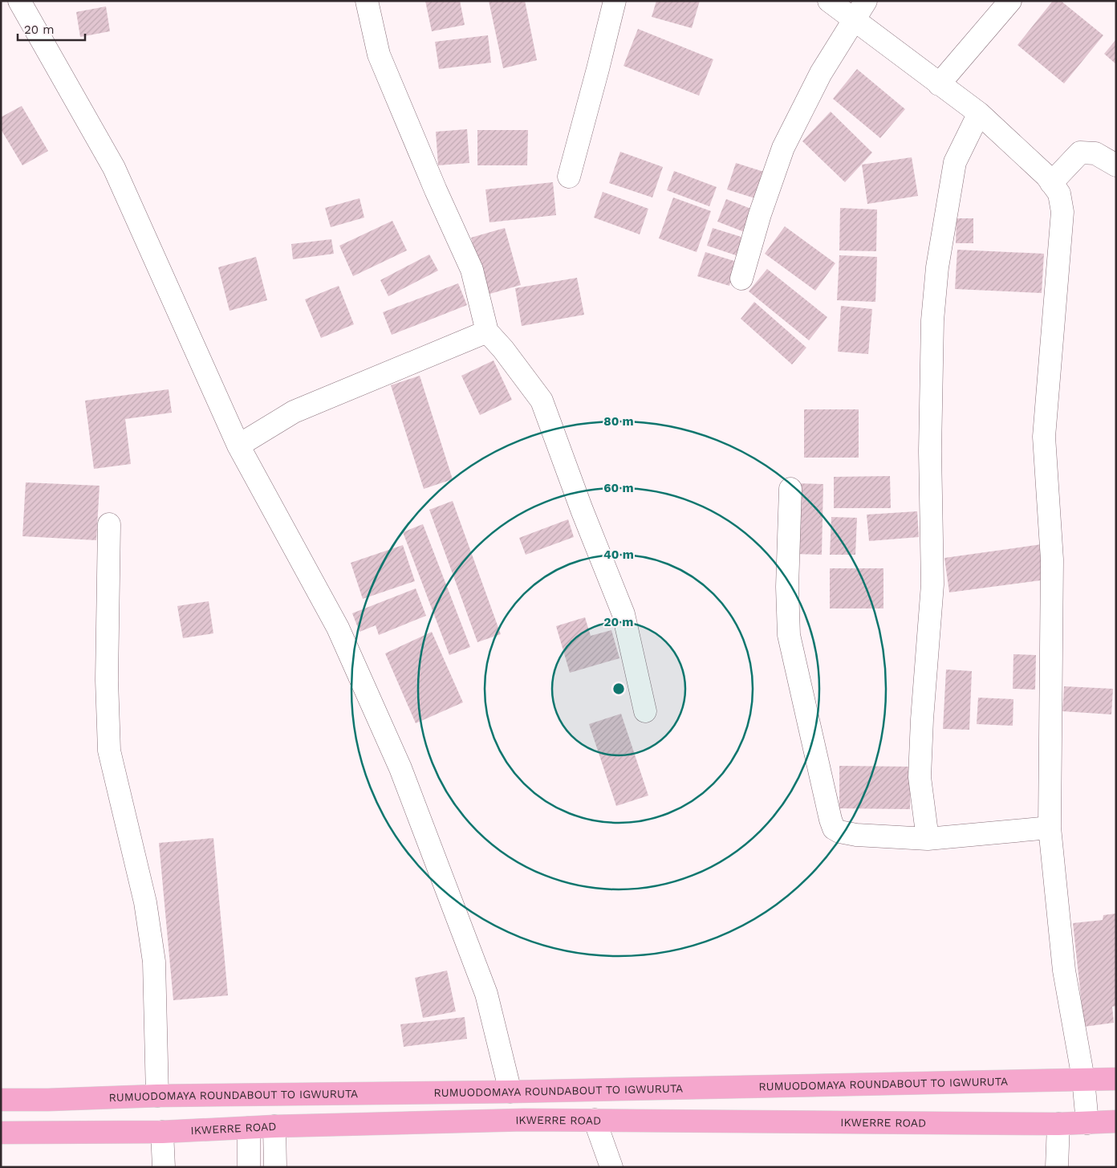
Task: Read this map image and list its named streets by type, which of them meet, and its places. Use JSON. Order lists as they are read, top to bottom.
{
  "streets": {
    "main road": ["RUMUODOMAYA ROUNDABOUT TO IGWURUTA", "IKWERRE ROAD"]
  },
  "scale_bar": "20 m",
  "rings": [
    "80 m",
    "60 m",
    "40 m",
    "20 m"
  ]
}
